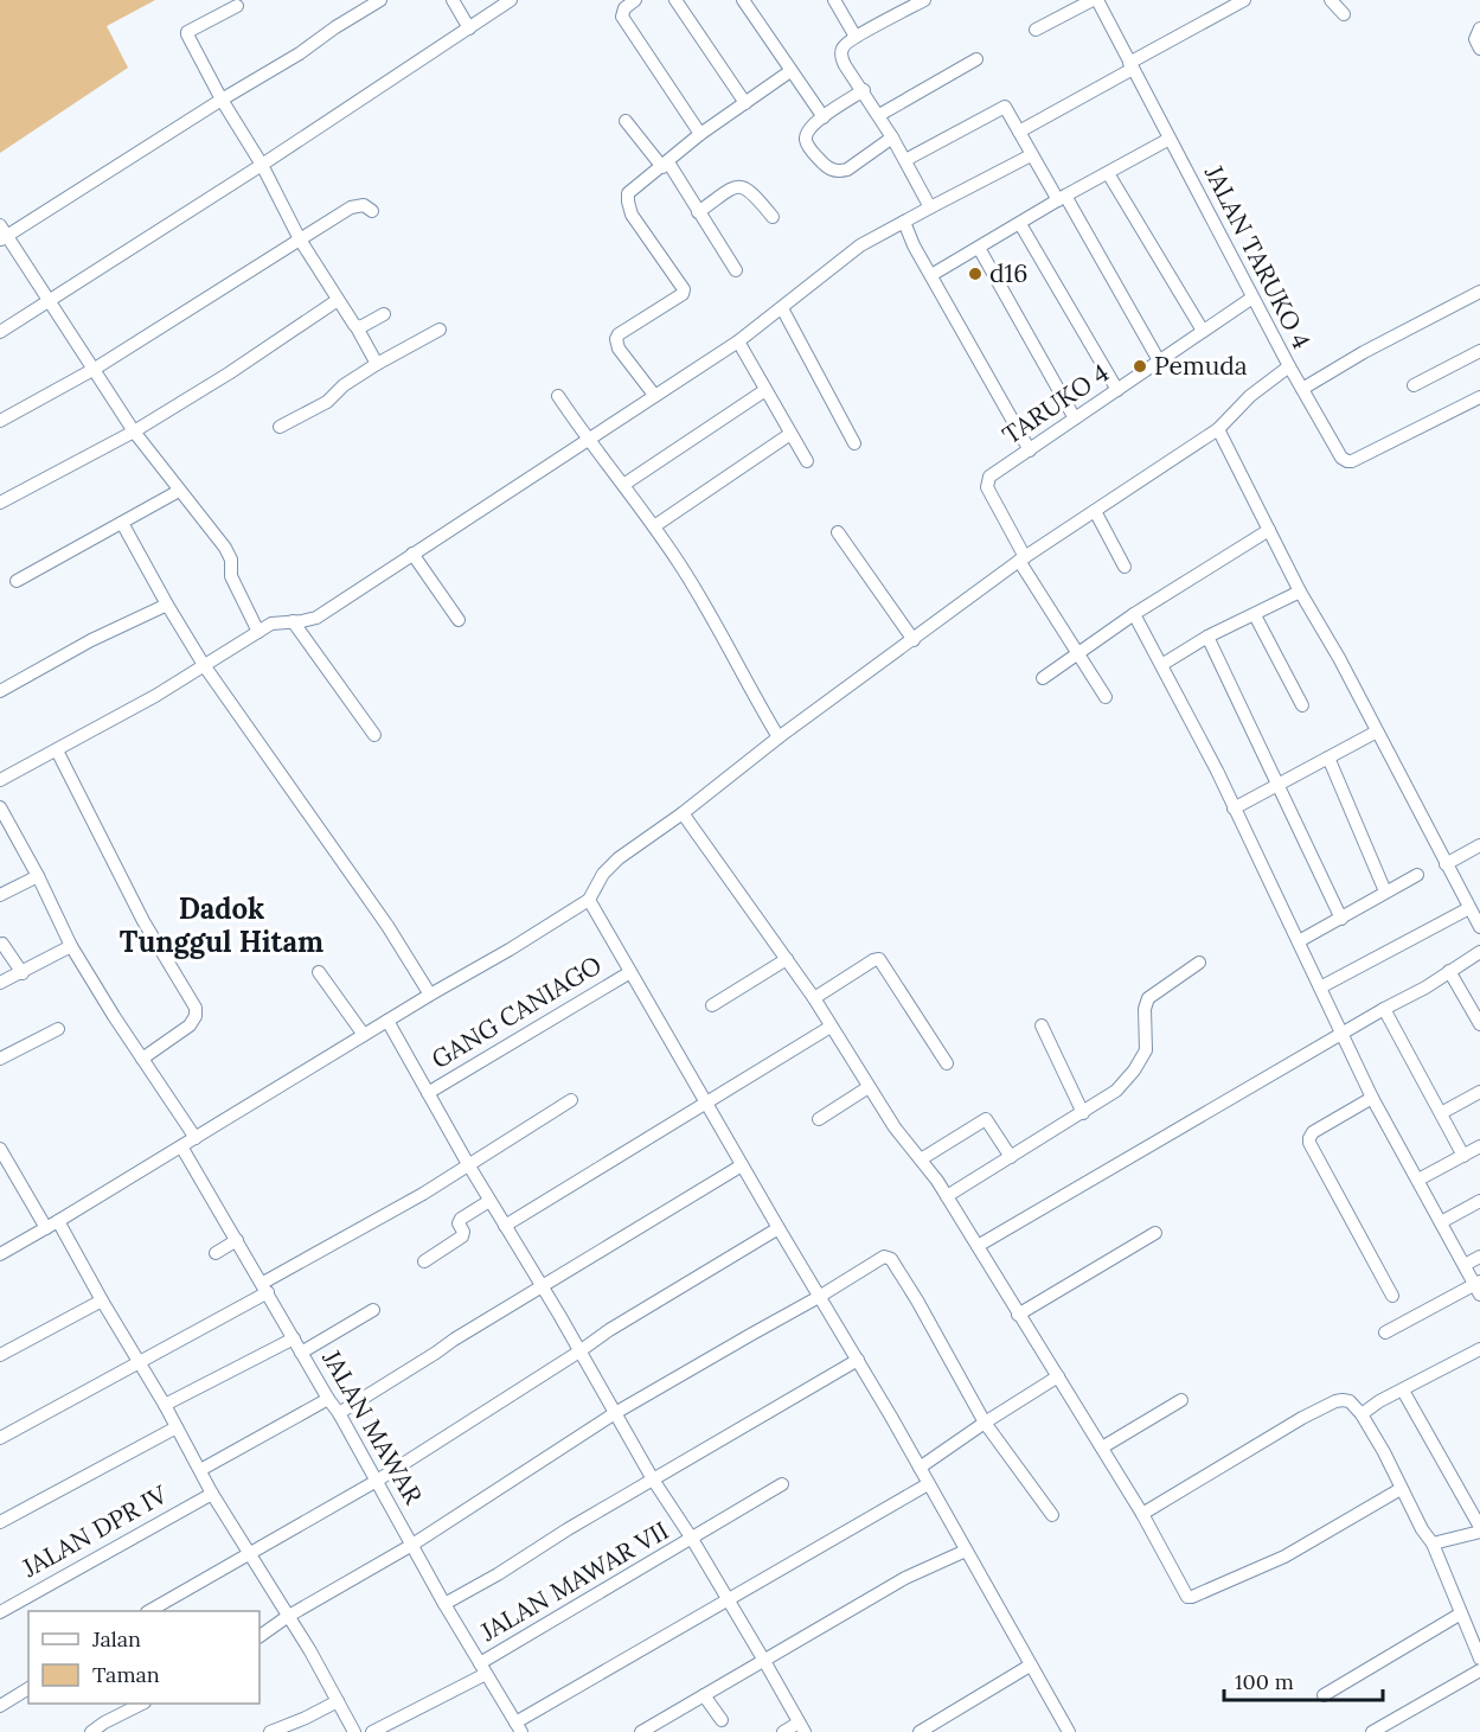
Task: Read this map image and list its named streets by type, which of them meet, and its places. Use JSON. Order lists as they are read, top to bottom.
{
  "streets": {
    "street": [
      "JALAN TARUKO 4",
      "TARUKO 4",
      "GANG CANIAGO",
      "JALAN MAWAR",
      "JALAN DPR IV",
      "JALAN MAWAR VII"
    ]
  },
  "crossings": [
    ["JALAN TARUKO 4", "TARUKO 4"],
    ["JALAN MAWAR", "JALAN MAWAR VII"]
  ],
  "districts": ["Dadok Tunggul Hitam"],
  "places": ["d16", "Pemuda"],
  "legend": ["Jalan", "Taman"],
  "scale_bar": "100 m"
}
